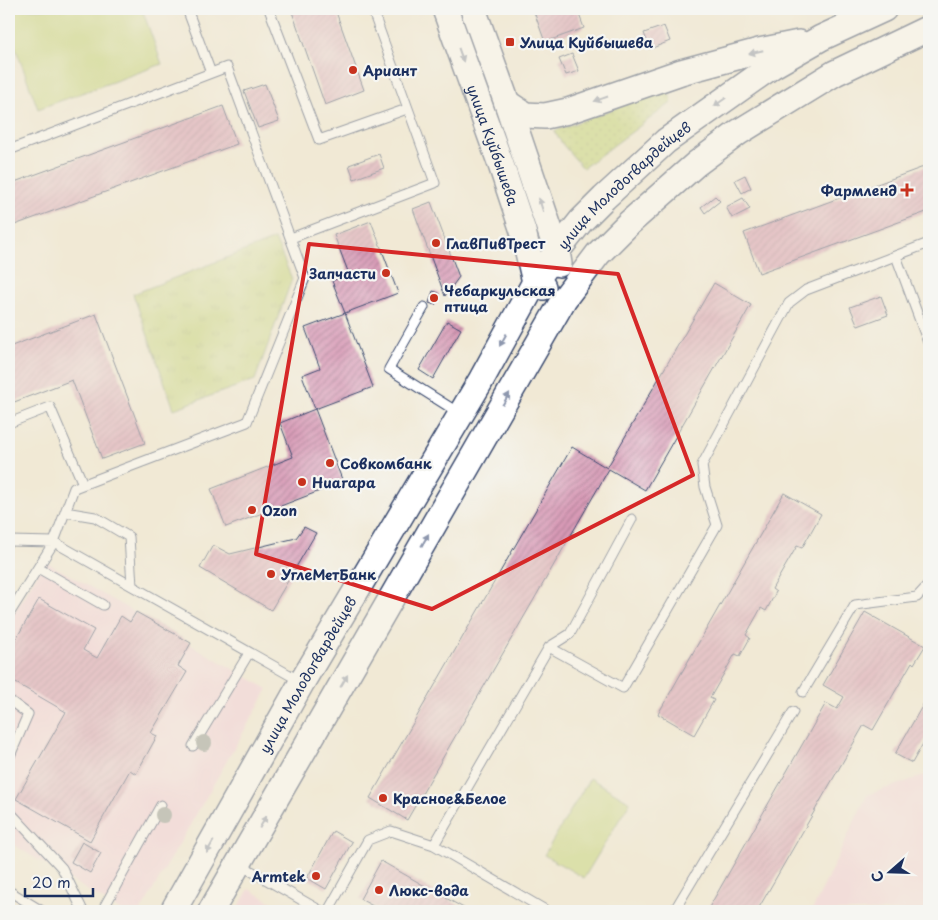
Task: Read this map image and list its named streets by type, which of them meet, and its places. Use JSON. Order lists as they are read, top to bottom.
{
  "streets": {
    "main road": ["улица Куйбышева", "улица Молодогвардейцев"]
  },
  "crossings": [
    ["улица Куйбышева", "улица Молодогвардейцев"]
  ],
  "places": {
    "transit": ["Улица Куйбышева"],
    "other": [
      "Ариант",
      "ГлавПивТрест",
      "Запчасти",
      "Чебаркульская птица",
      "Совкомбанк",
      "Ниагара",
      "Ozon",
      "УглеМетБанк",
      "Красное&Белое",
      "Armtek",
      "Люкс-вода"
    ],
    "health": ["Фармленд"]
  },
  "scale_bar": "20 m",
  "north": "left"
}
